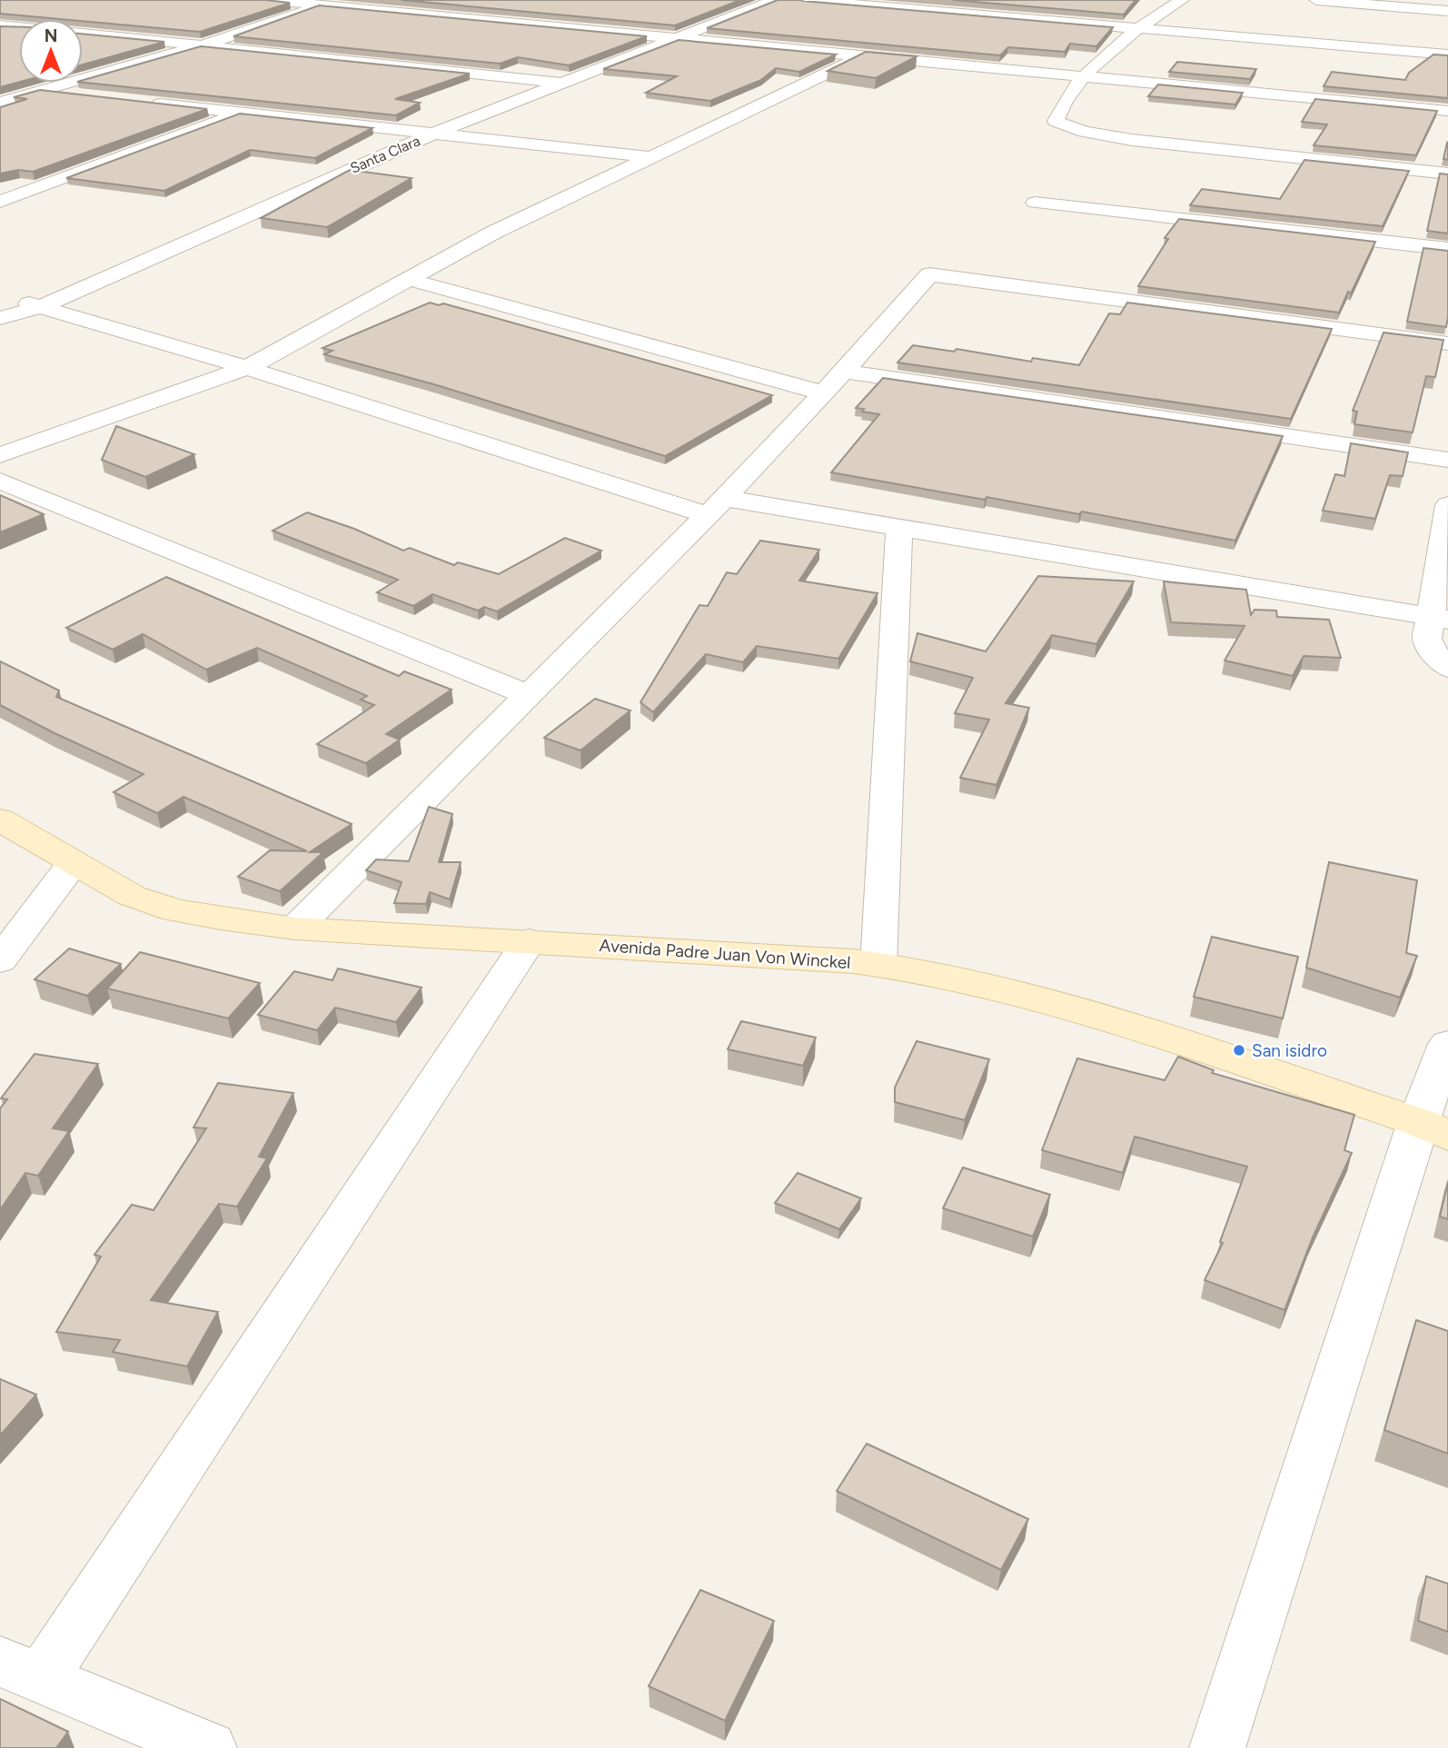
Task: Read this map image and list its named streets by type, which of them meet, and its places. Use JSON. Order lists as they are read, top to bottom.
{
  "streets": {
    "main road": ["Avenida Padre Juan Von Winckel"],
    "street": ["Santa Clara"]
  },
  "places": ["San isidro"],
  "north": "top"
}
